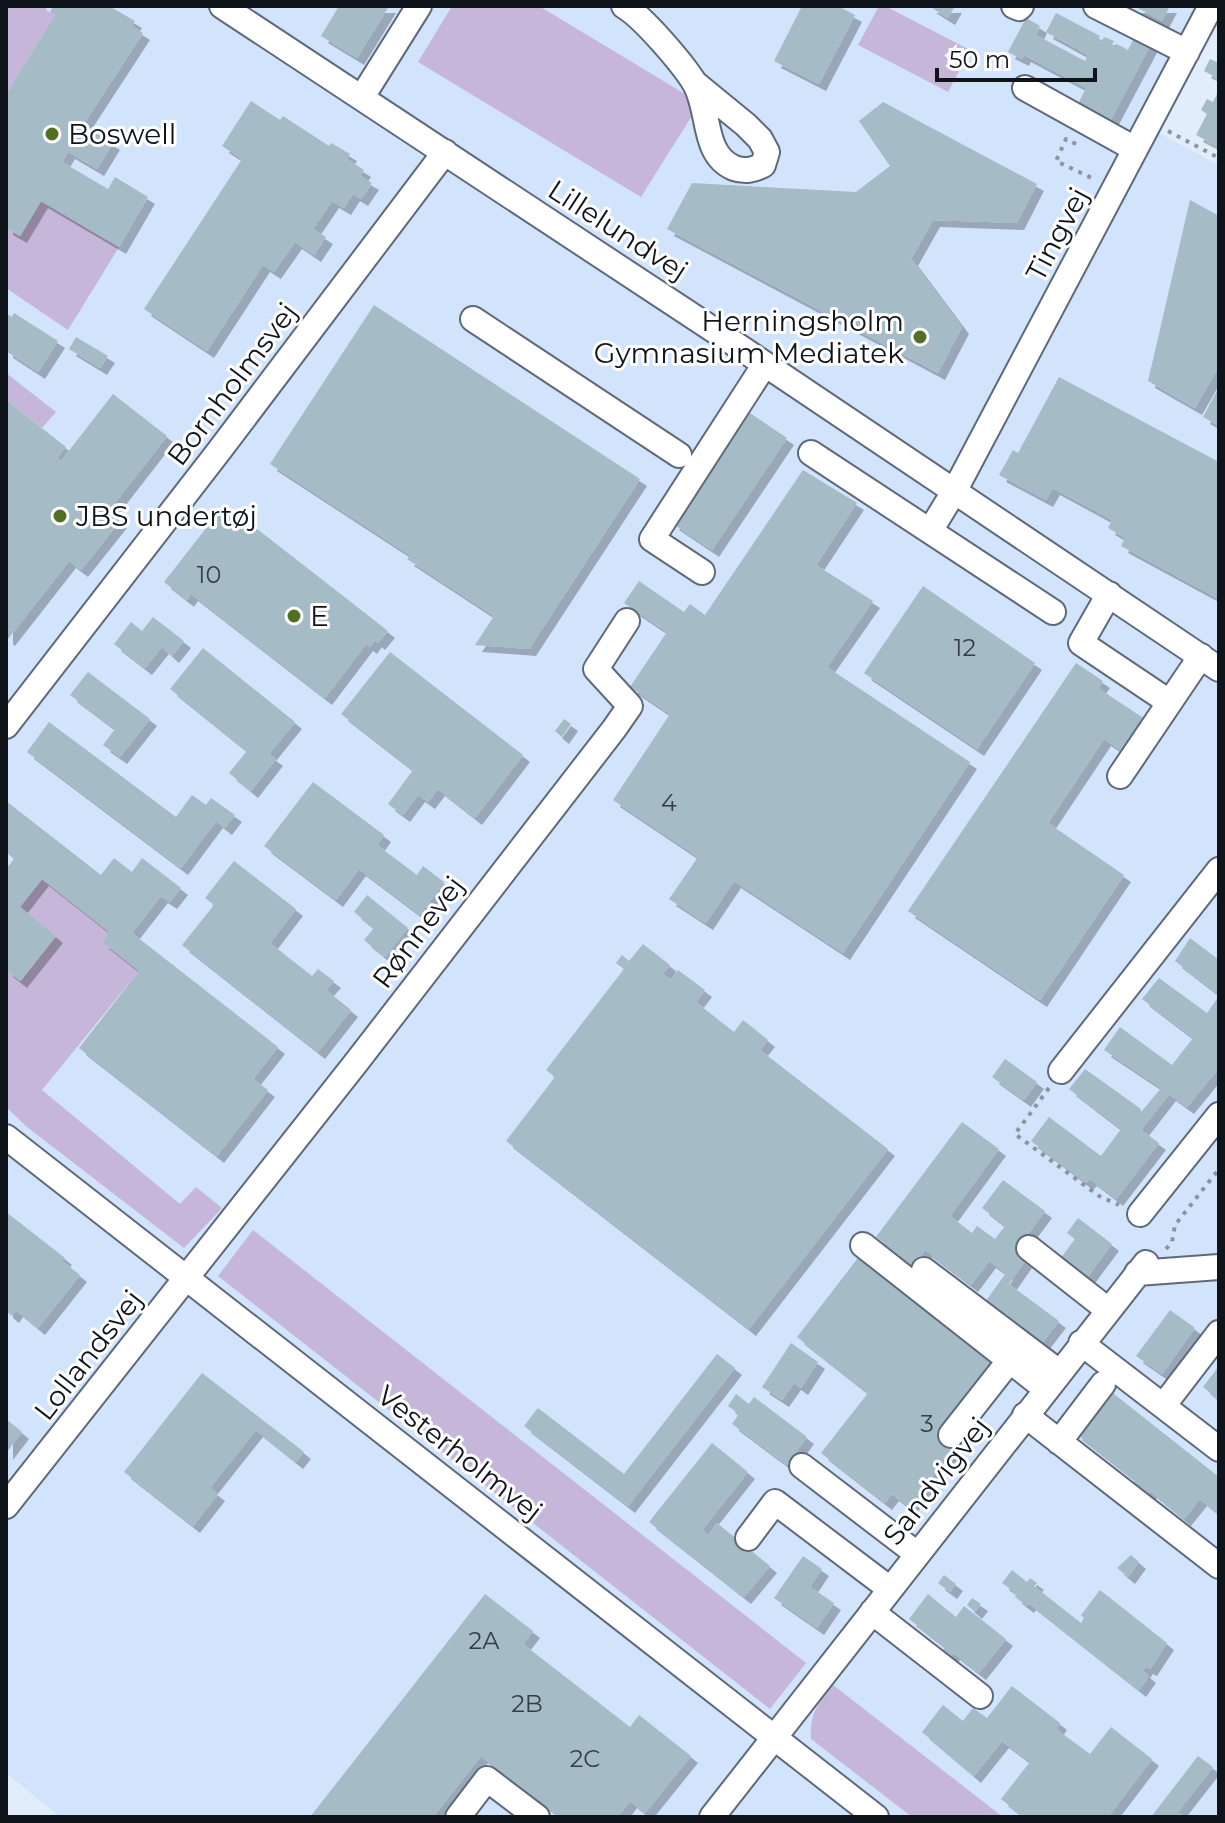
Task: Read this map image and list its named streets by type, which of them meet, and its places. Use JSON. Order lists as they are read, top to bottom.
{
  "streets": {
    "street": [
      "Lillelundvej",
      "Tingvej",
      "Bornholmsvej",
      "Rønnevej",
      "Lollandsvej",
      "Vesterholmvej",
      "Sandvigvej"
    ]
  },
  "crossings": [
    ["Lillelundvej", "Tingvej"],
    ["Lillelundvej", "Bornholmsvej"],
    ["Rønnevej", "Lollandsvej"],
    ["Rønnevej", "Vesterholmvej"],
    ["Lollandsvej", "Vesterholmvej"],
    ["Vesterholmvej", "Sandvigvej"]
  ],
  "places": [
    "Boswell",
    "Herningsholm Gymnasium Mediatek",
    "JBS undertøj",
    "E"
  ],
  "house_numbers": [
    "10",
    "12",
    "4",
    "3",
    "2A",
    "2B",
    "2C"
  ],
  "scale_bar": "50 m"
}
